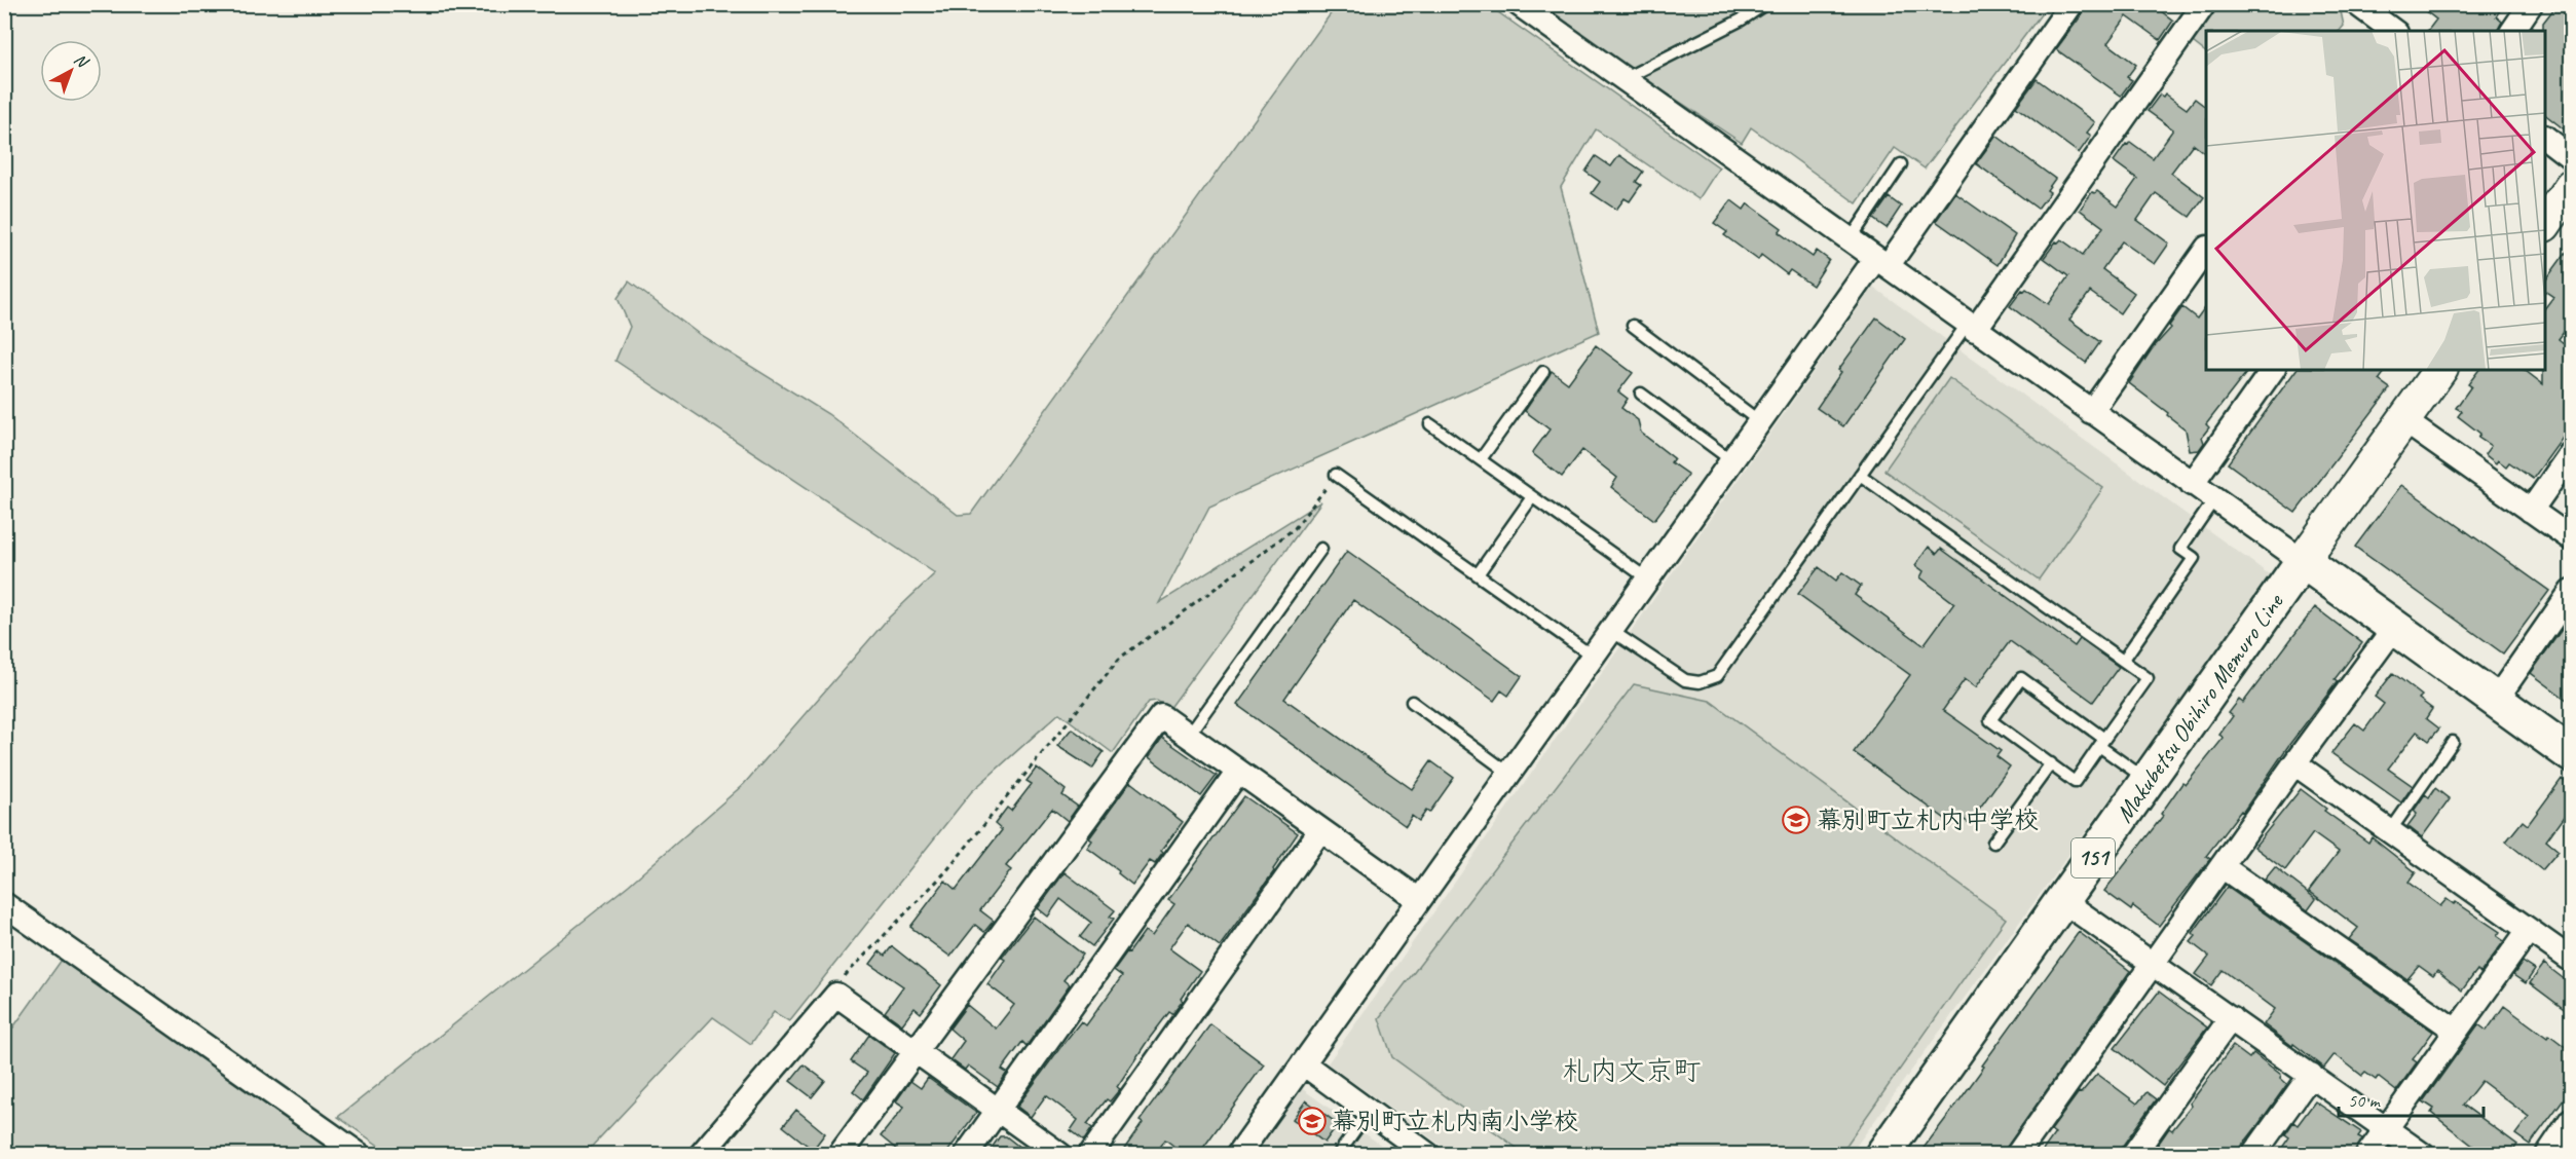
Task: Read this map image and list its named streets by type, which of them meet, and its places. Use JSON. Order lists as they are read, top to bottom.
{
  "streets": {
    "main road": ["Makubetsu Obihiro Memuro Line", "151"]
  },
  "districts": ["札内文京町"],
  "places": {
    "school or university": ["幕別町立札内中学校", "幕別町立札内南小学校"]
  },
  "scale_bar": "50 m",
  "north": "top right"
}
